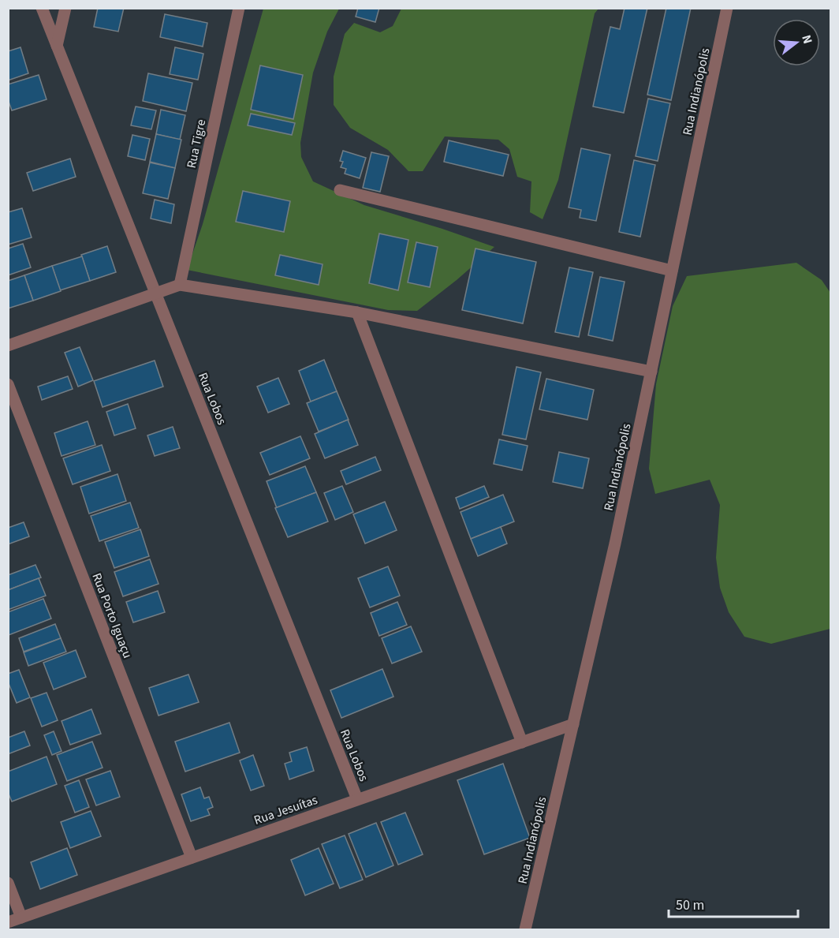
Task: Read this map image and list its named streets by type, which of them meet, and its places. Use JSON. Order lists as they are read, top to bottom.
{
  "streets": {
    "street": [
      "Rua Indianópolis",
      "Rua Tigre",
      "Rua Lobos",
      "Rua Porto Iguaçu",
      "Rua Jesuítas"
    ]
  },
  "crossings": [
    ["Rua Indianópolis", "Rua Jesuítas"],
    ["Rua Lobos", "Rua Jesuítas"],
    ["Rua Porto Iguaçu", "Rua Jesuítas"]
  ],
  "scale_bar": "50 m",
  "north": "right"
}
